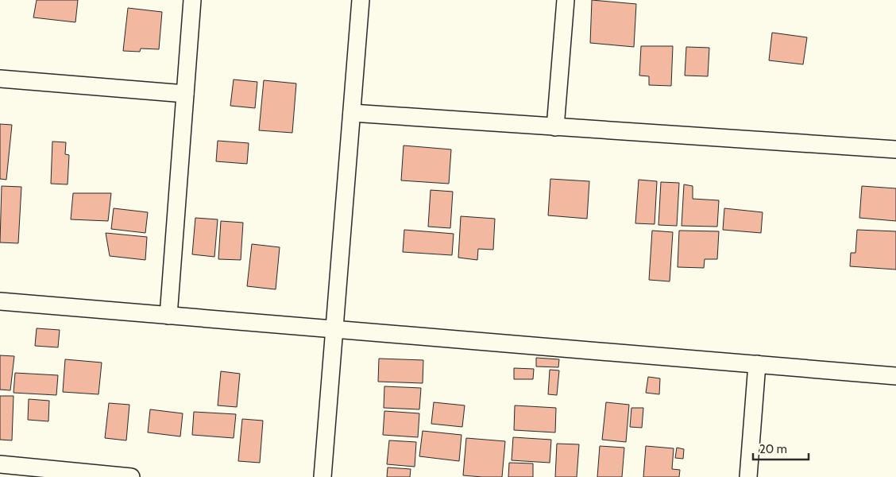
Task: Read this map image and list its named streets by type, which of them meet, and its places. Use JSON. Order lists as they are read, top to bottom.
{
  "scale_bar": "20 m"
}
